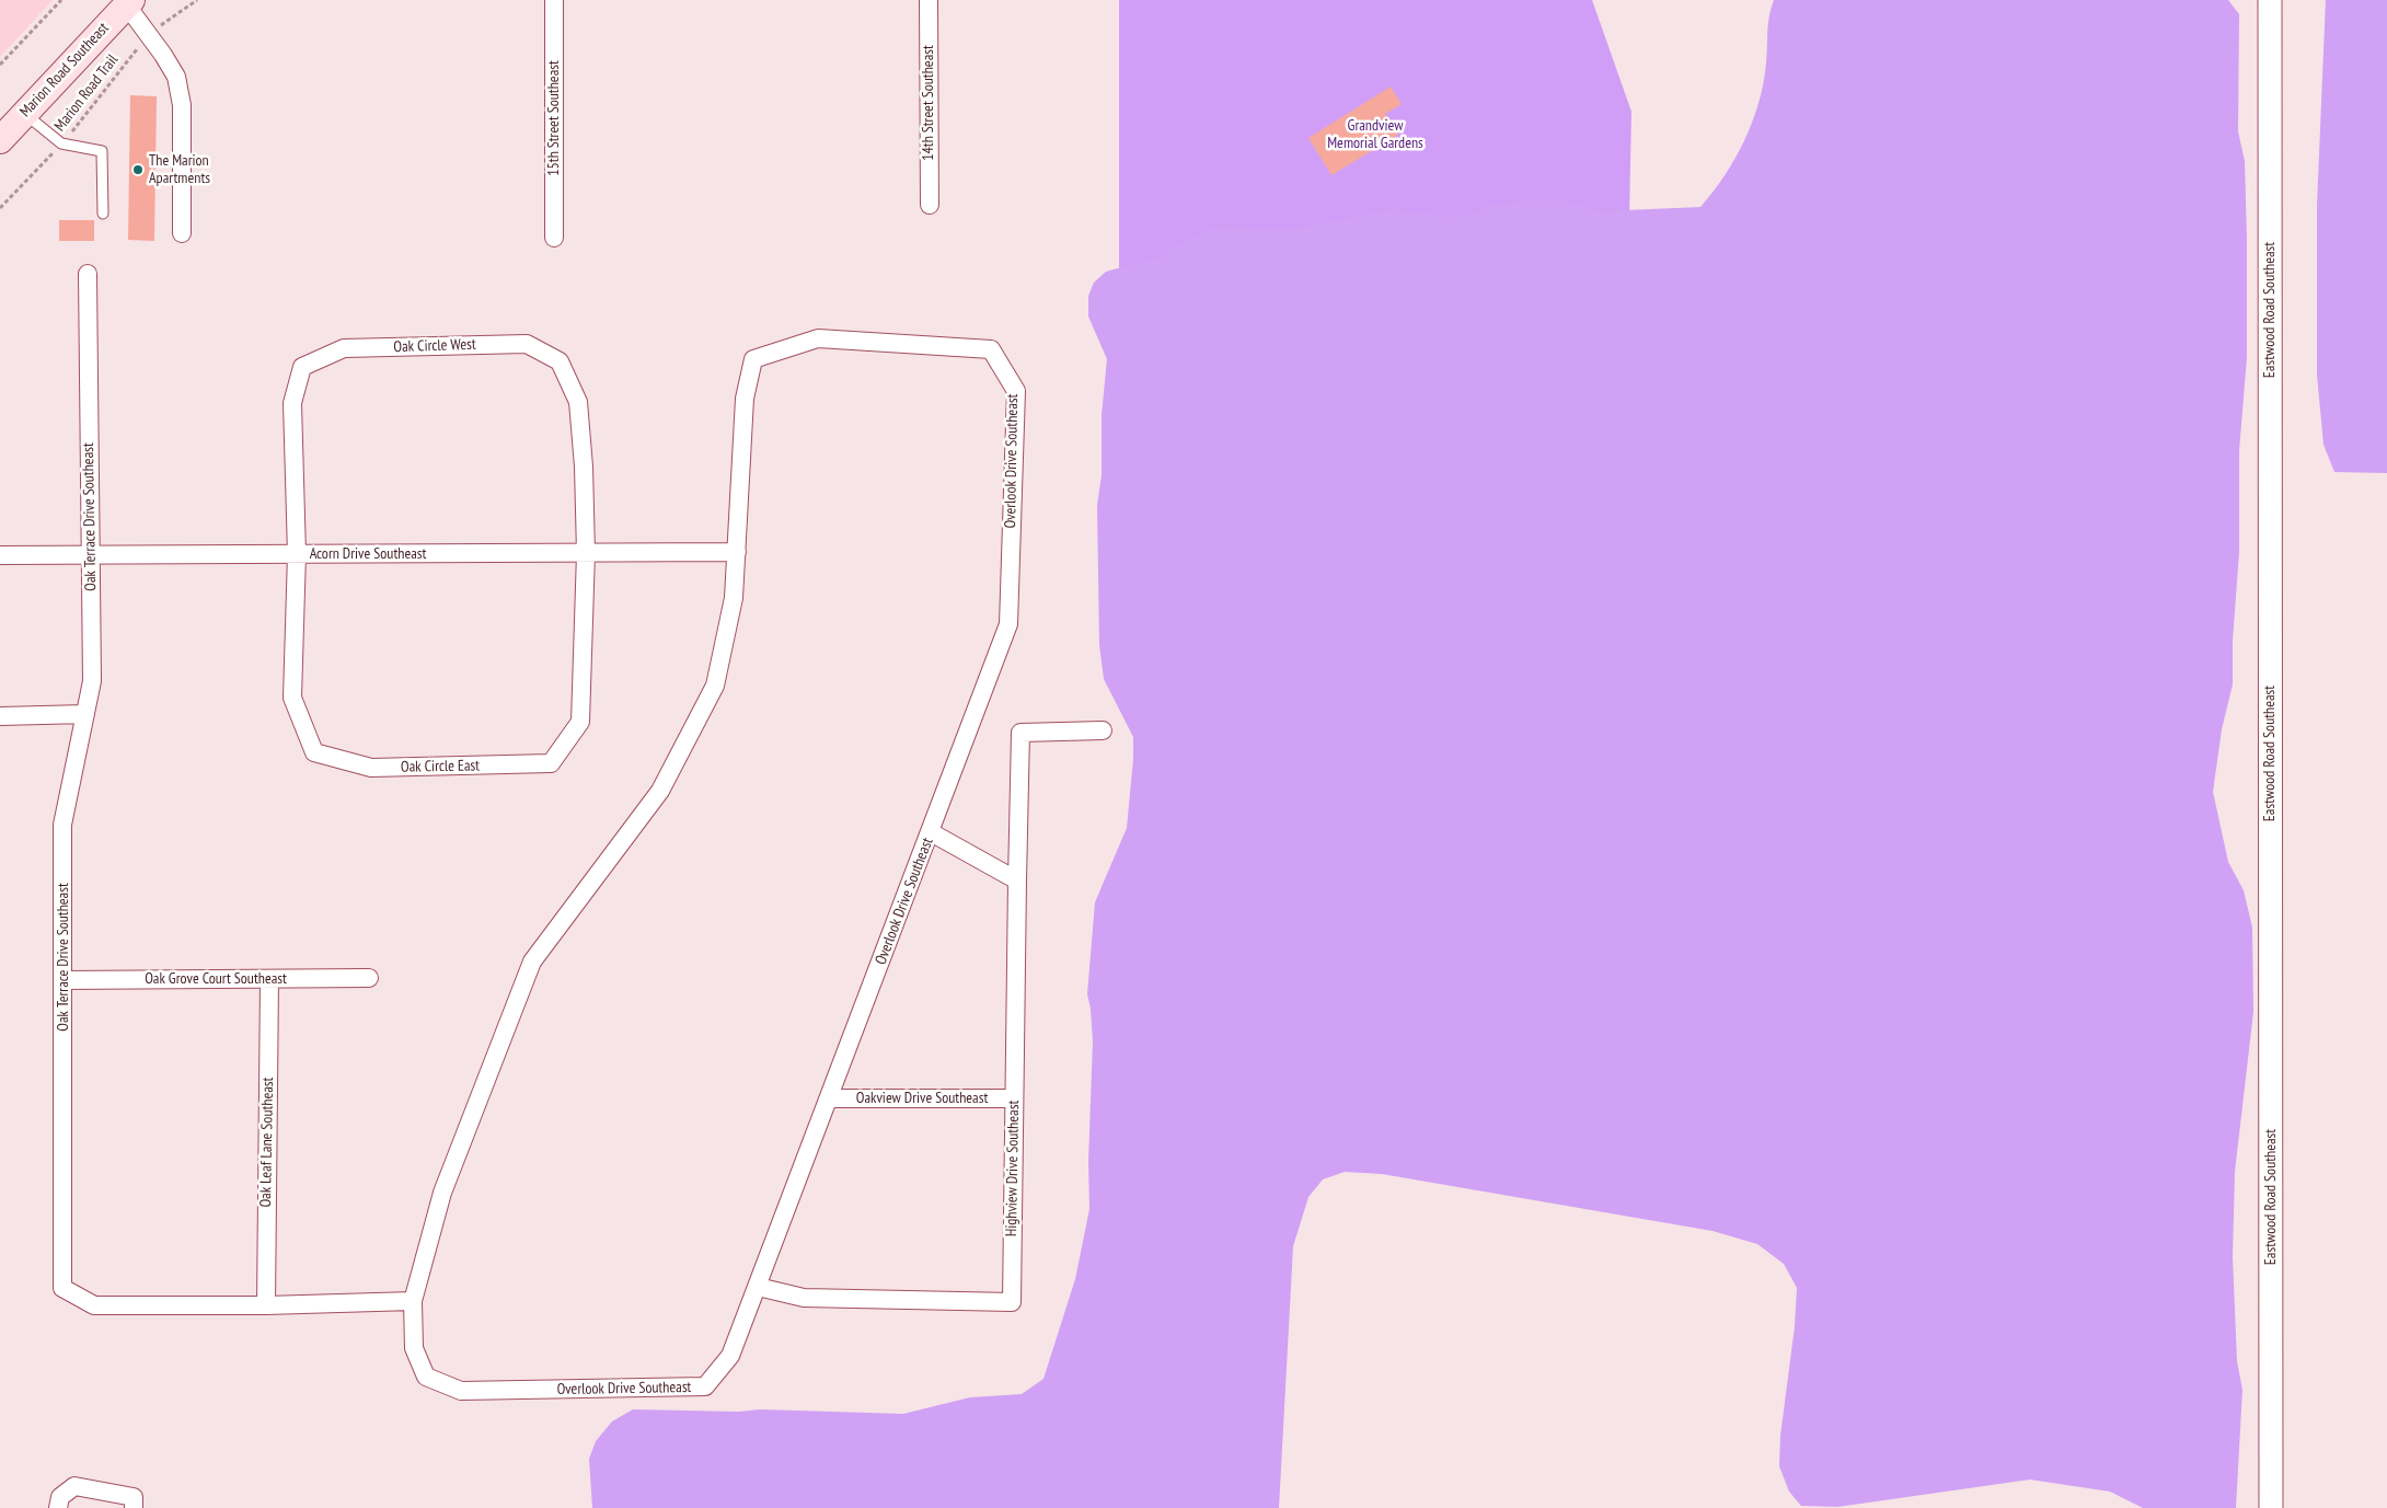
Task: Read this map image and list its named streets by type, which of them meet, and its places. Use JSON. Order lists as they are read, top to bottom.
{
  "streets": {
    "main road": ["Marion Road Southeast"],
    "street": [
      "14th Street Southeast",
      "15th Street Southeast",
      "Eastwood Road Southeast",
      "Oak Circle West",
      "Overlook Drive Southeast",
      "Oak Terrace Drive Southeast",
      "Acorn Drive Southeast",
      "Oak Circle East",
      "Oak Grove Court Southeast",
      "Oakview Drive Southeast",
      "Oak Leaf Lane Southeast",
      "Highview Drive Southeast"
    ],
    "path": ["Marion Road Trail"]
  },
  "crossings": [
    ["Oak Circle West", "Acorn Drive Southeast"],
    ["Oak Circle West", "Oak Circle East"],
    ["Overlook Drive Southeast", "Oak Terrace Drive Southeast"],
    ["Overlook Drive Southeast", "Acorn Drive Southeast"],
    ["Overlook Drive Southeast", "Oakview Drive Southeast"],
    ["Overlook Drive Southeast", "Highview Drive Southeast"],
    ["Oak Terrace Drive Southeast", "Acorn Drive Southeast"],
    ["Oak Terrace Drive Southeast", "Oak Grove Court Southeast"],
    ["Oak Terrace Drive Southeast", "Oak Leaf Lane Southeast"],
    ["Acorn Drive Southeast", "Oak Circle East"],
    ["Oak Grove Court Southeast", "Oak Leaf Lane Southeast"],
    ["Oakview Drive Southeast", "Highview Drive Southeast"]
  ],
  "parks": ["Grandview Memorial Gardens"],
  "places": ["The Marion Apartments"]
}
